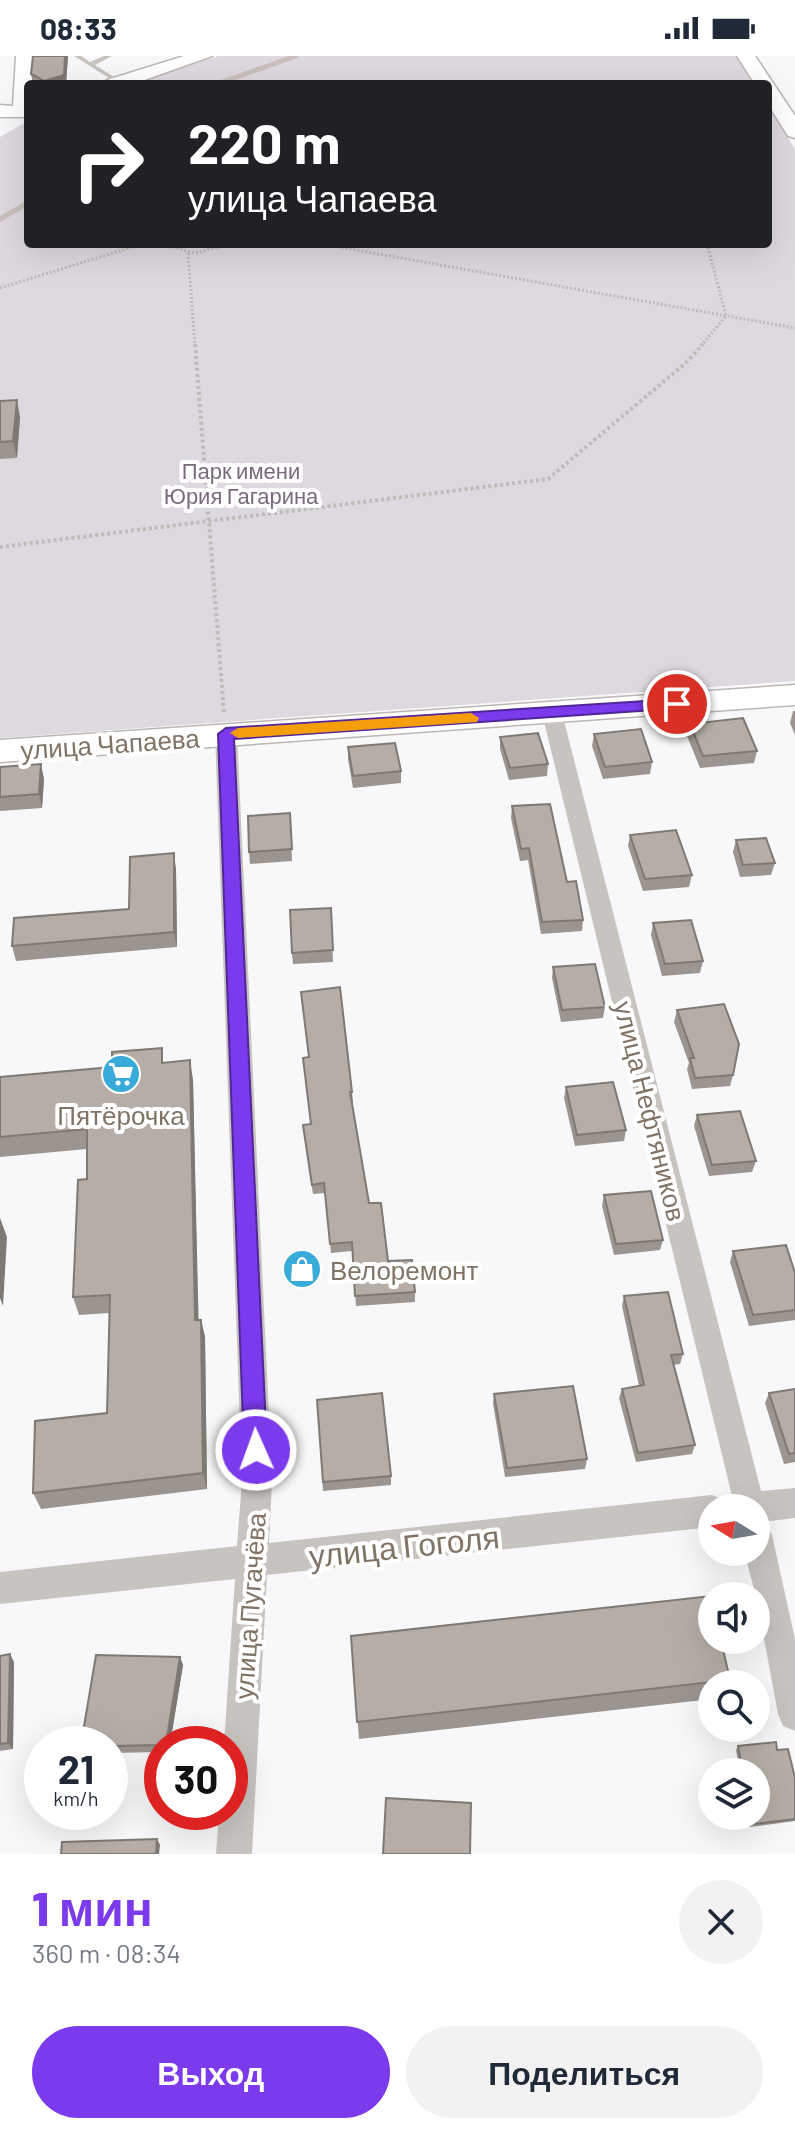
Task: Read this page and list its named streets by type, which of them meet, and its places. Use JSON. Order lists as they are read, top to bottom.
{
  "streets": {
    "street": [
      "улица Чапаева",
      "улица Нефтяников",
      "улица Гоголя",
      "улица Пугачёва"
    ]
  },
  "crossings": [
    ["улица Чапаева", "улица Нефтяников"],
    ["улица Чапаева", "улица Пугачёва"],
    ["улица Гоголя", "улица Пугачёва"]
  ],
  "parks": ["Парк имени Юрия Гагарина"],
  "places": {
    "supermarket": ["Пятёрочка"],
    "shop": ["Велоремонт"]
  },
  "north": "left",
  "page": {
    "status": "08:33",
    "turn": ["220 m", "улица Чапаева"],
    "speed": "21 km/h",
    "limit": "30",
    "heading": ["1 мин", "360 m · 08:34"],
    "buttons": ["Выход", "Поделиться"]
  }
}
